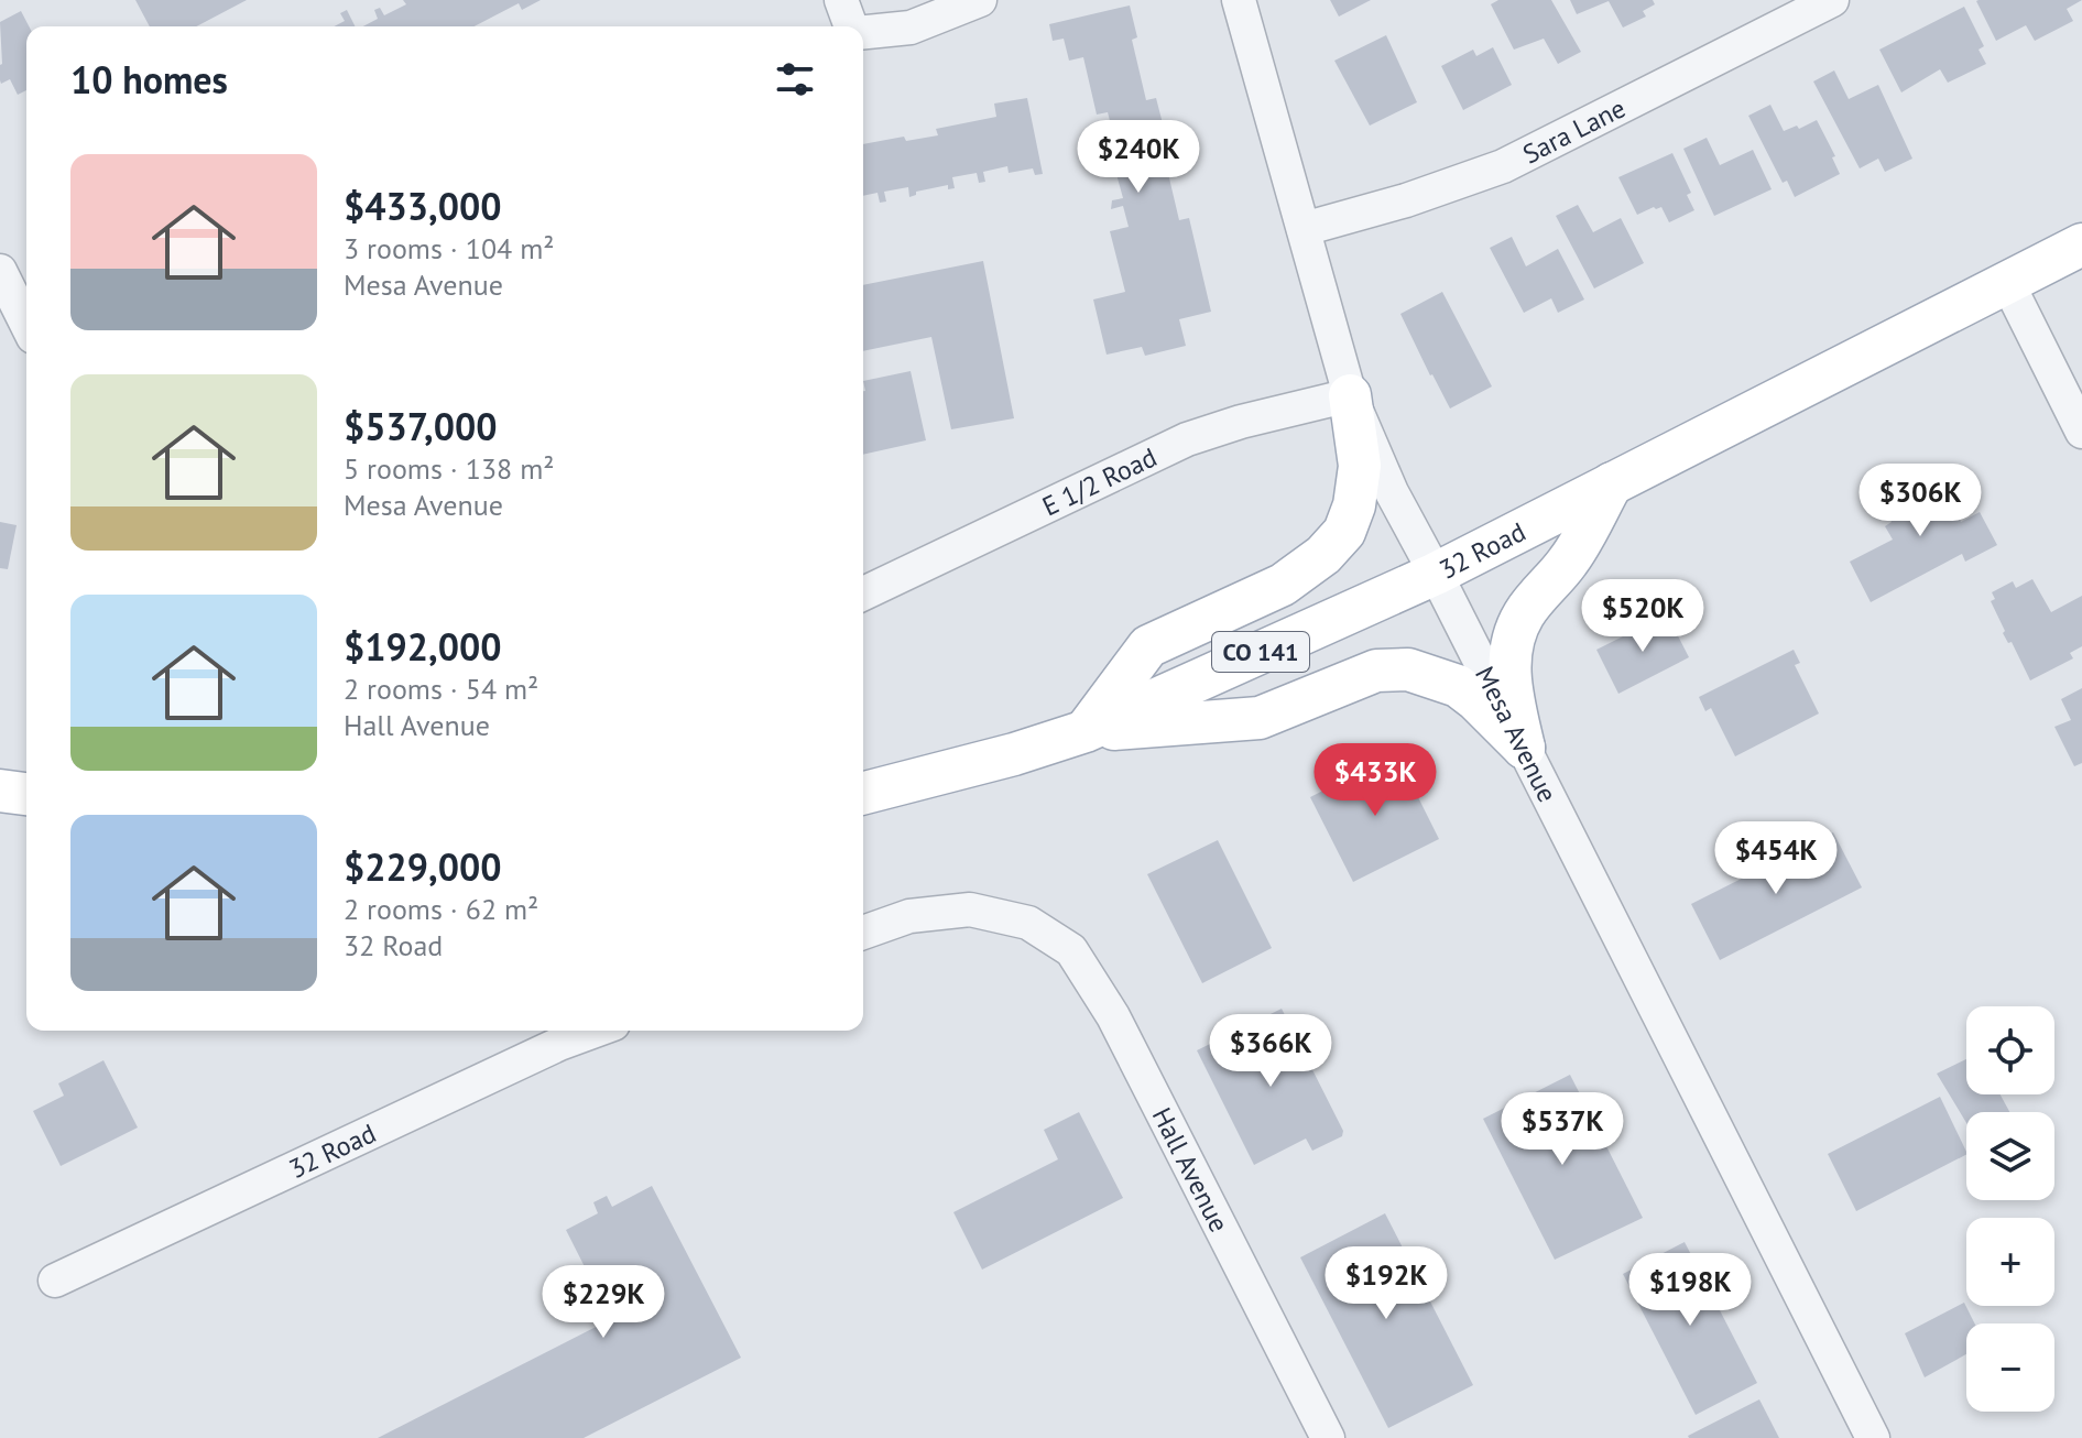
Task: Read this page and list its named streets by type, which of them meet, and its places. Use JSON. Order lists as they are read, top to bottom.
{
  "streets": {
    "main road": ["32 Road", "CO 141"],
    "street": [
      "Sara Lane",
      "E 1/2 Road",
      "Mesa Avenue",
      "Hall Avenue"
    ]
  },
  "crossings": [
    ["Sara Lane", "Mesa Avenue"],
    ["E 1/2 Road", "Mesa Avenue"],
    ["32 Road", "Mesa Avenue"]
  ],
  "page": {
    "heading": "10 homes",
    "price": [
      "$240K",
      "$306K",
      "$520K",
      "$433K",
      "$454K",
      "$366K",
      "$537K",
      "$192K",
      "$198K",
      "$229K"
    ],
    "list": [
      {
        "name": "$433,000",
        "note": "3 rooms · 104 m² · Mesa Avenue"
      },
      {
        "name": "$537,000",
        "note": "5 rooms · 138 m² · Mesa Avenue"
      },
      {
        "name": "$192,000",
        "note": "2 rooms · 54 m² · Hall Avenue"
      },
      {
        "name": "$229,000",
        "note": "2 rooms · 62 m² · 32 Road"
      }
    ],
    "map_buttons": ["+", "−"]
  }
}
